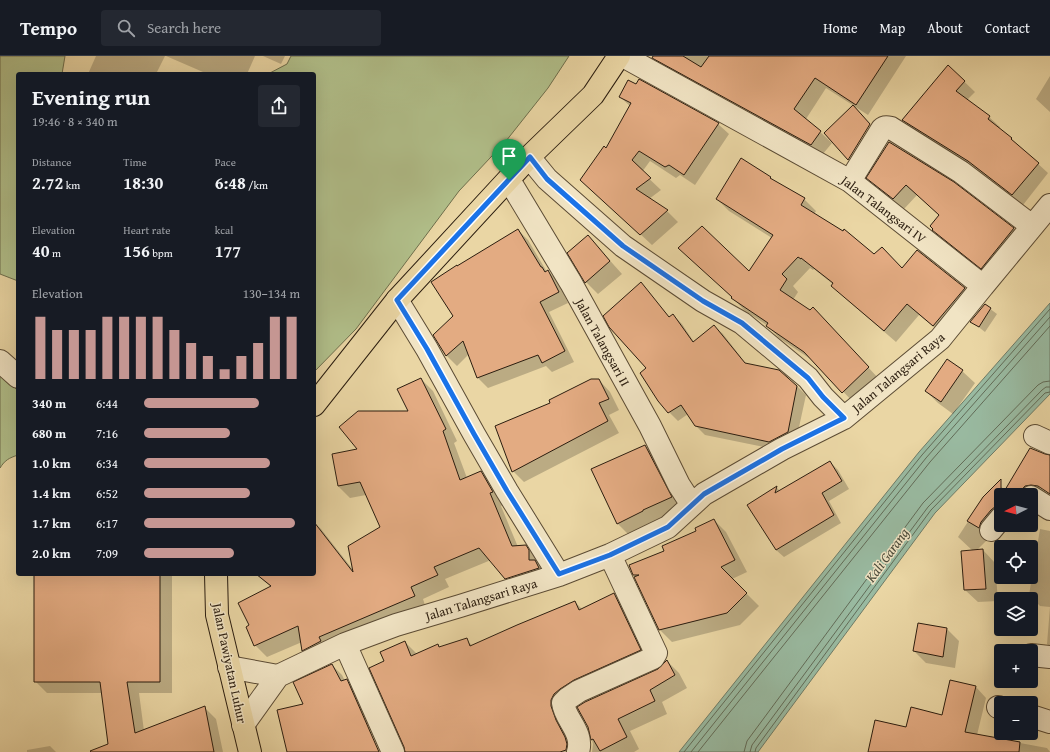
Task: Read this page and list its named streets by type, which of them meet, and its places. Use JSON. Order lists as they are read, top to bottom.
{
  "streets": {
    "main road": ["Jalan Pawiyatan Luhur"],
    "street": ["Jalan Talangsari IV", "Jalan Talangsari II", "Jalan Talangsari Raya"]
  },
  "crossings": [
    ["Jalan Talangsari IV", "Jalan Talangsari Raya"],
    ["Jalan Talangsari II", "Jalan Talangsari Raya"],
    ["Jalan Talangsari Raya", "Jalan Pawiyatan Luhur"]
  ],
  "water": ["Kali Garang"],
  "north": "left",
  "page": {
    "header": "Tempo",
    "search": "Search here",
    "nav": [
      "Home",
      "Map",
      "About",
      "Contact"
    ],
    "heading": ["Evening run", "19:46 · 8 × 340 m"],
    "stats": [
      ["Distance", "2.72 km"],
      ["Time", "18:30"],
      ["Pace", "6:48 /km"],
      ["Elevation", "40 m"],
      ["Heart rate", "156 bpm"],
      ["kcal", "177"]
    ],
    "chart": ["Elevation", "130–134 m"],
    "list": [
      {
        "name": "340 m",
        "note": "6:44"
      },
      {
        "name": "680 m",
        "note": "7:16"
      },
      {
        "name": "1.0 km",
        "note": "6:34"
      },
      {
        "name": "1.4 km",
        "note": "6:52"
      },
      {
        "name": "1.7 km",
        "note": "6:17"
      },
      {
        "name": "2.0 km",
        "note": "7:09"
      }
    ],
    "map_buttons": ["+", "−"]
  }
}
